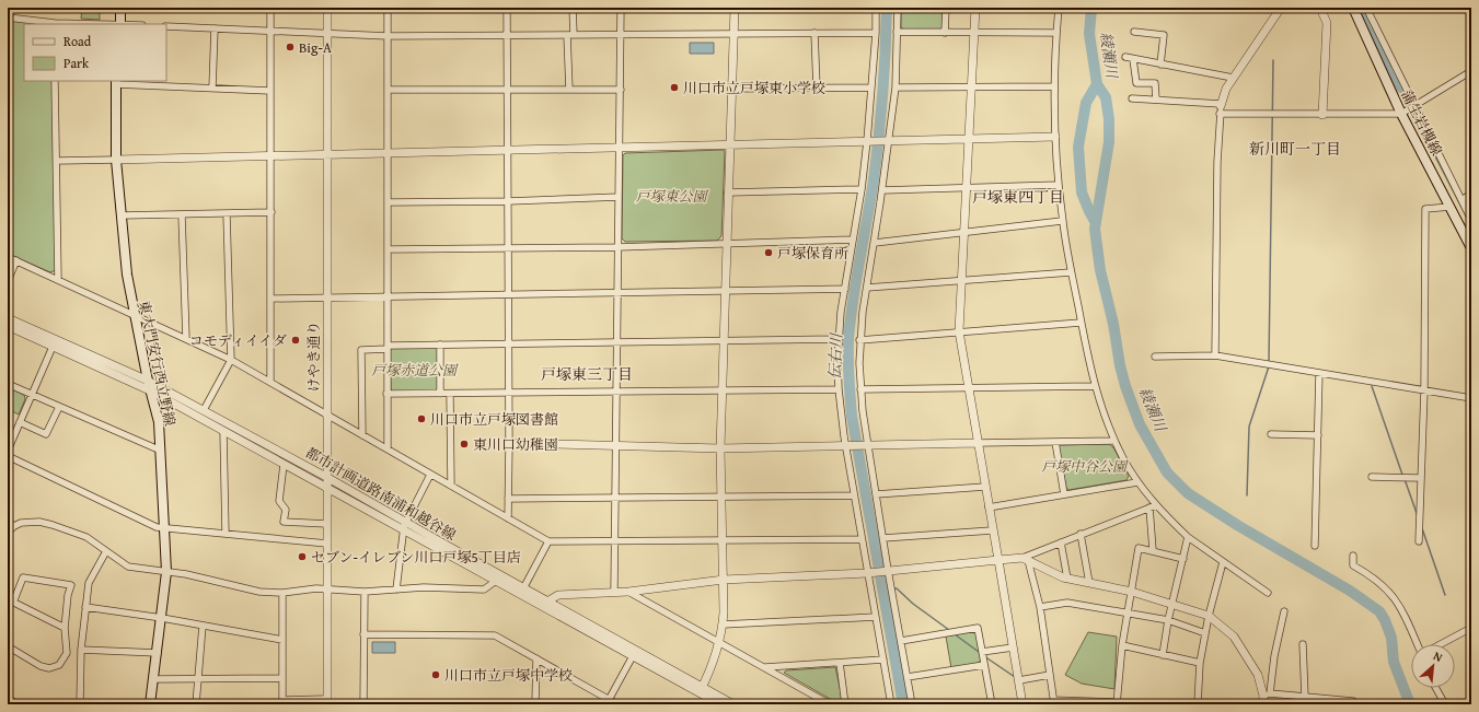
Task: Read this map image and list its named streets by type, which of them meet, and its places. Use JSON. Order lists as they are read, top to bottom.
{
  "streets": {
    "main road": ["蒲生岩槻線", "東大門安行西立野線"],
    "street": ["けやき通り", "都市計画道路南浦和越谷線"]
  },
  "crossings": [
    ["けやき通り", "都市計画道路南浦和越谷線"],
    ["東大門安行西立野線", "都市計画道路南浦和越谷線"]
  ],
  "districts": ["新川町一丁目", "戸塚東四丁目", "戸塚東三丁目"],
  "water": ["綾瀬川", "伝右川"],
  "parks": ["戸塚東公園", "戸塚赤道公園", "戸塚中谷公園"],
  "places": [
    "Big-A",
    "川口市立戸塚東小学校",
    "戸塚保育所",
    "コモディイイダ",
    "川口市立戸塚図書館",
    "東川口幼稚園",
    "セブン-イレブン川口戸塚5丁目店",
    "川口市立戸塚中学校"
  ],
  "legend": ["Road", "Park"],
  "north": "top right"
}
